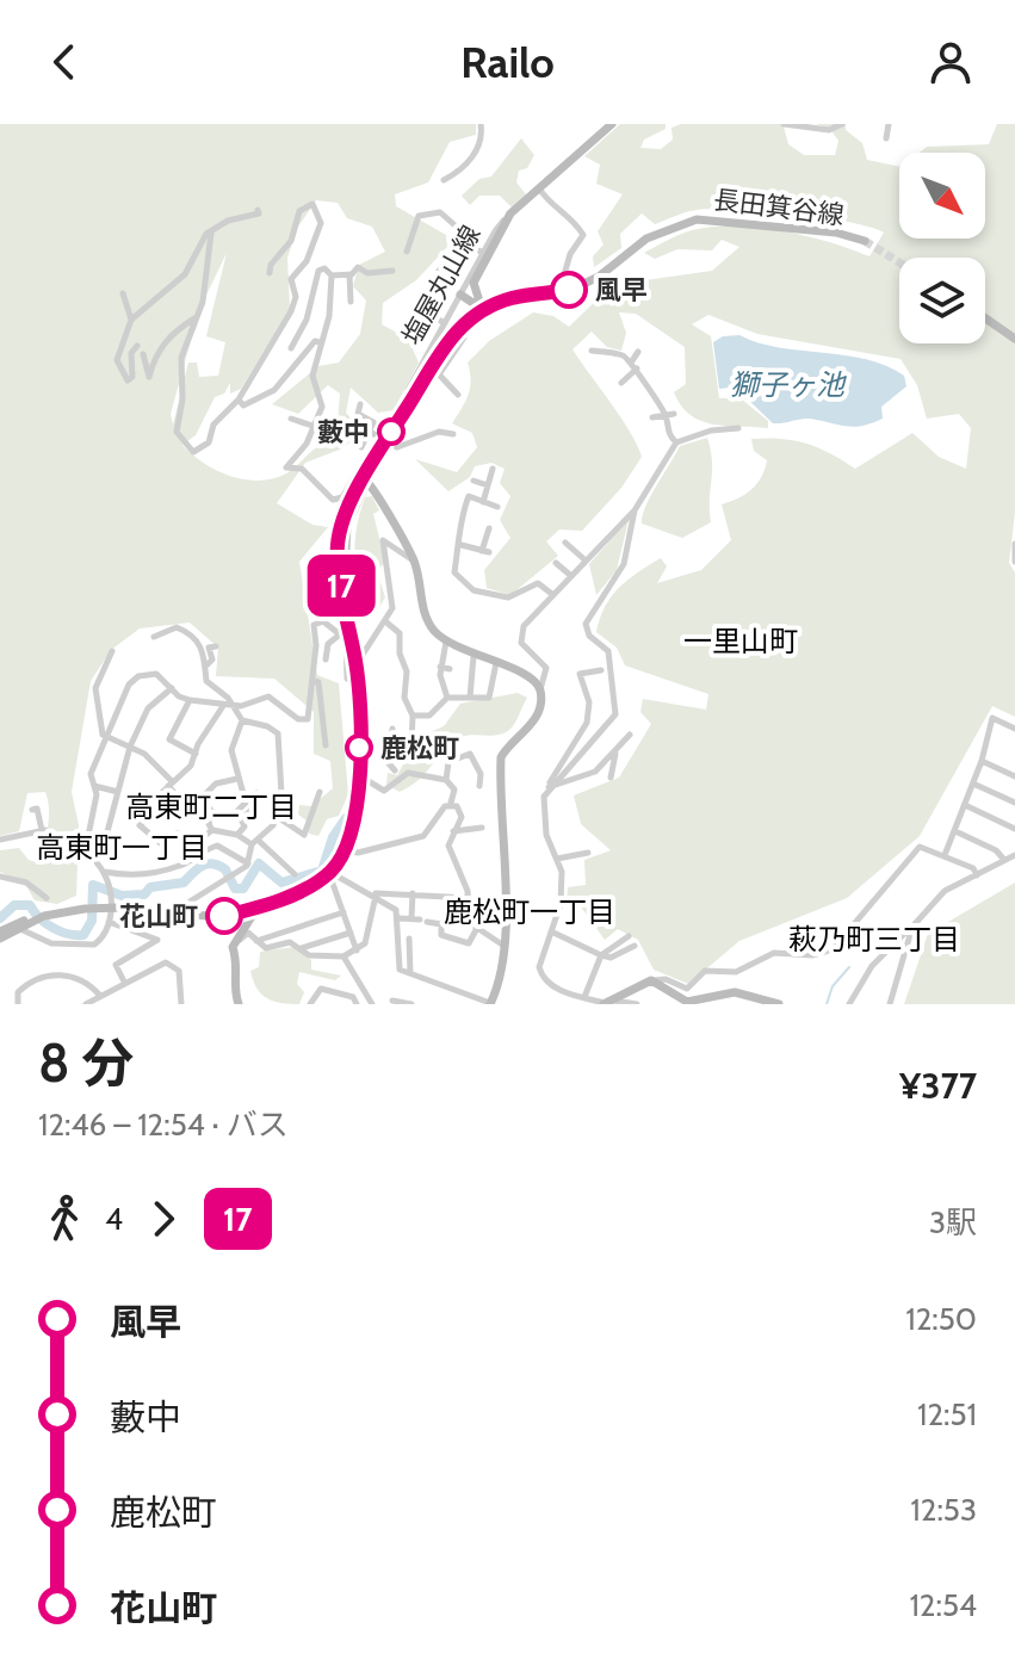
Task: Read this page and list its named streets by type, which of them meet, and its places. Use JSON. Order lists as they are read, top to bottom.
{
  "streets": {
    "street": ["長田箕谷線", "塩屋丸山線"]
  },
  "crossings": [
    ["長田箕谷線", "塩屋丸山線"]
  ],
  "districts": [
    "一里山町",
    "高東町二丁目",
    "高東町一丁目",
    "鹿松町一丁目",
    "萩乃町三丁目"
  ],
  "water": ["獅子ヶ池"],
  "places": [
    "風早",
    "藪中",
    "鹿松町",
    "花山町"
  ],
  "lines": ["bus line 17"],
  "north": "bottom right",
  "page": {
    "header": "Railo",
    "on_map": "17",
    "heading": ["8 分", "12:46 – 12:54 · バス", "¥377"],
    "legs": ["4", "17", "3駅"],
    "list": [
      {
        "name": "風早",
        "value": "12:50"
      },
      {
        "name": "藪中",
        "value": "12:51"
      },
      {
        "name": "鹿松町",
        "value": "12:53"
      },
      {
        "name": "花山町",
        "value": "12:54"
      }
    ]
  }
}
